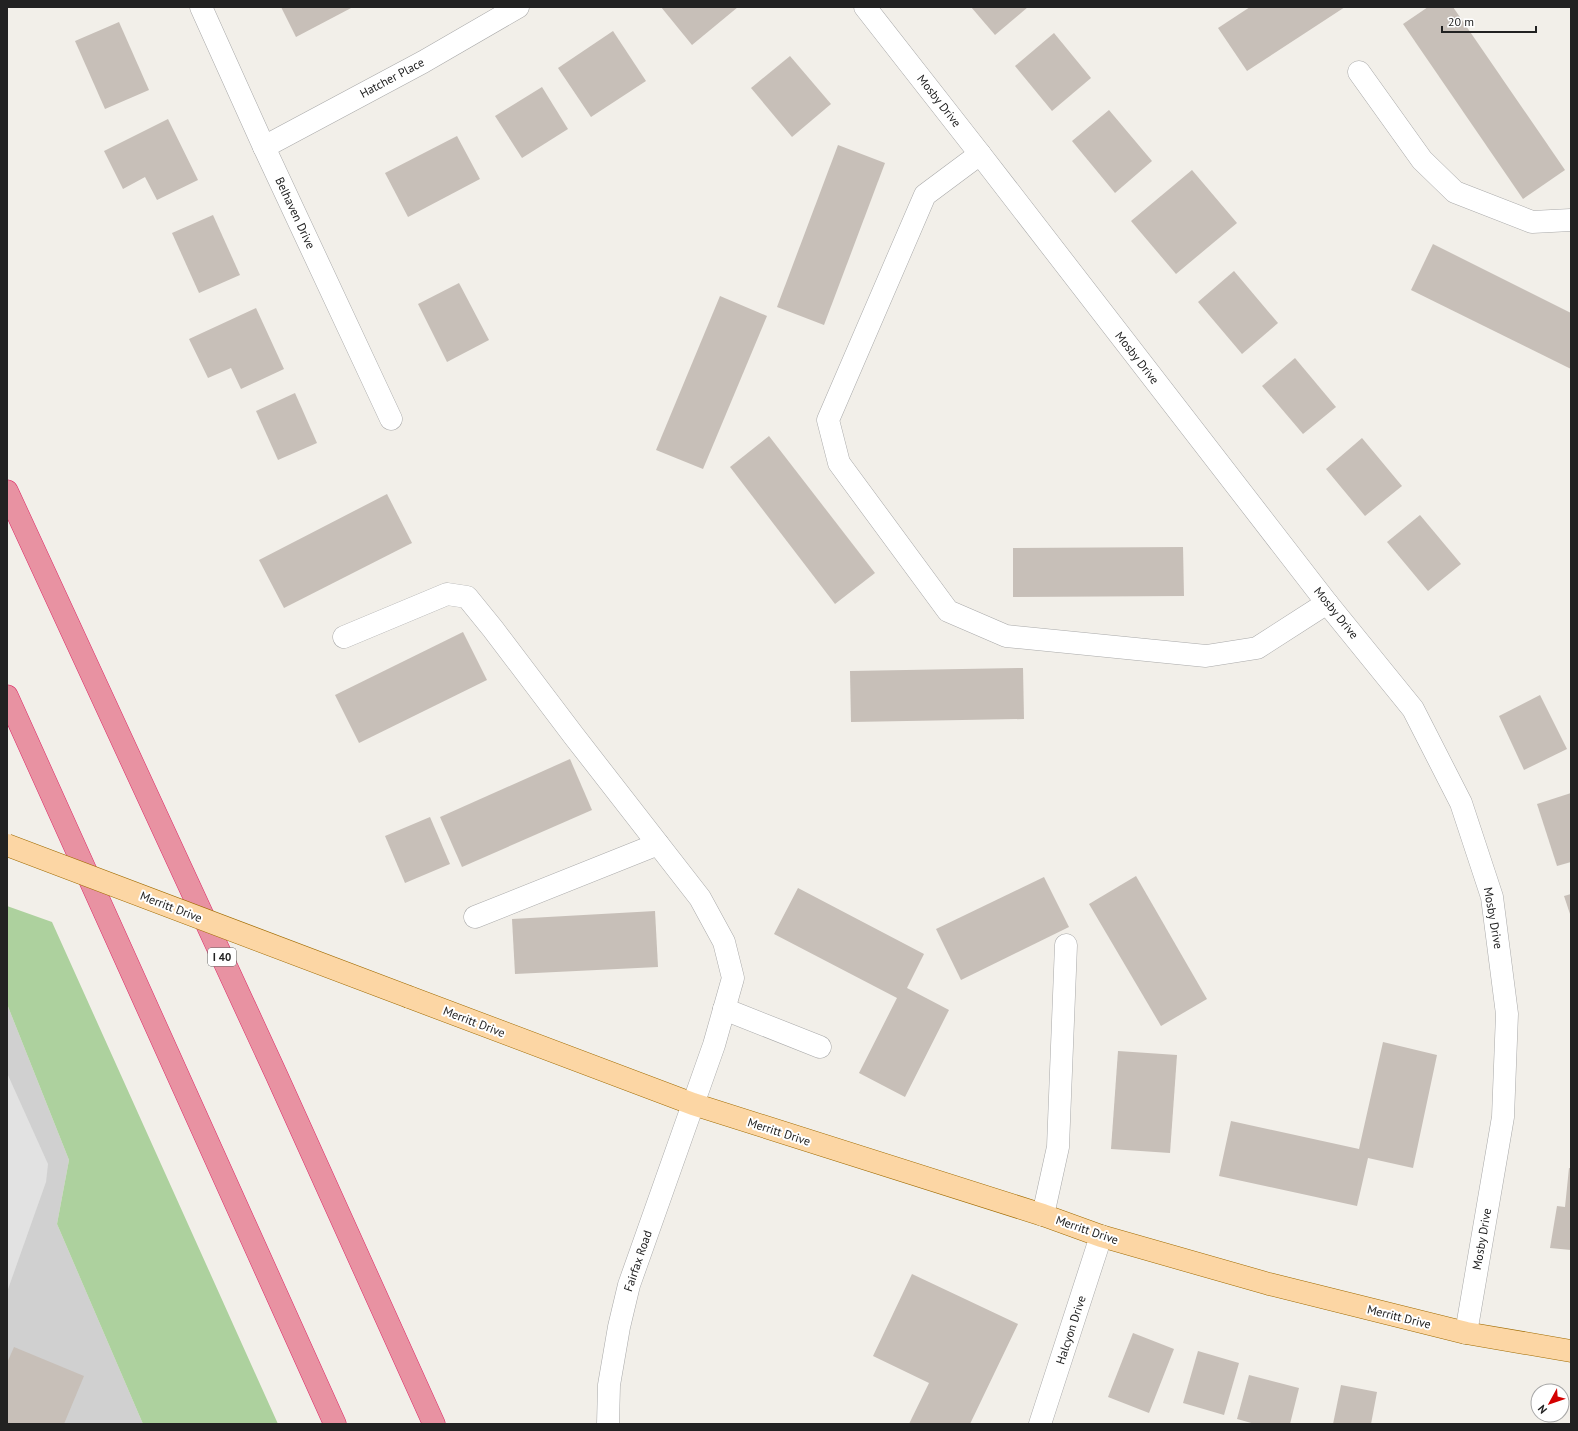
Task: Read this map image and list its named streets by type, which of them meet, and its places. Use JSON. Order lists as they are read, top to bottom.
{
  "streets": {
    "highway": ["I 40"],
    "main road": ["Merritt Drive"],
    "street": [
      "Hatcher Place",
      "Mosby Drive",
      "Belhaven Drive",
      "Fairfax Road",
      "Halcyon Drive"
    ]
  },
  "crossings": [
    ["Hatcher Place", "Belhaven Drive"],
    ["Mosby Drive", "Merritt Drive"],
    ["Merritt Drive", "Fairfax Road"],
    ["Merritt Drive", "Halcyon Drive"]
  ],
  "scale_bar": "20 m",
  "north": "bottom left"
}
